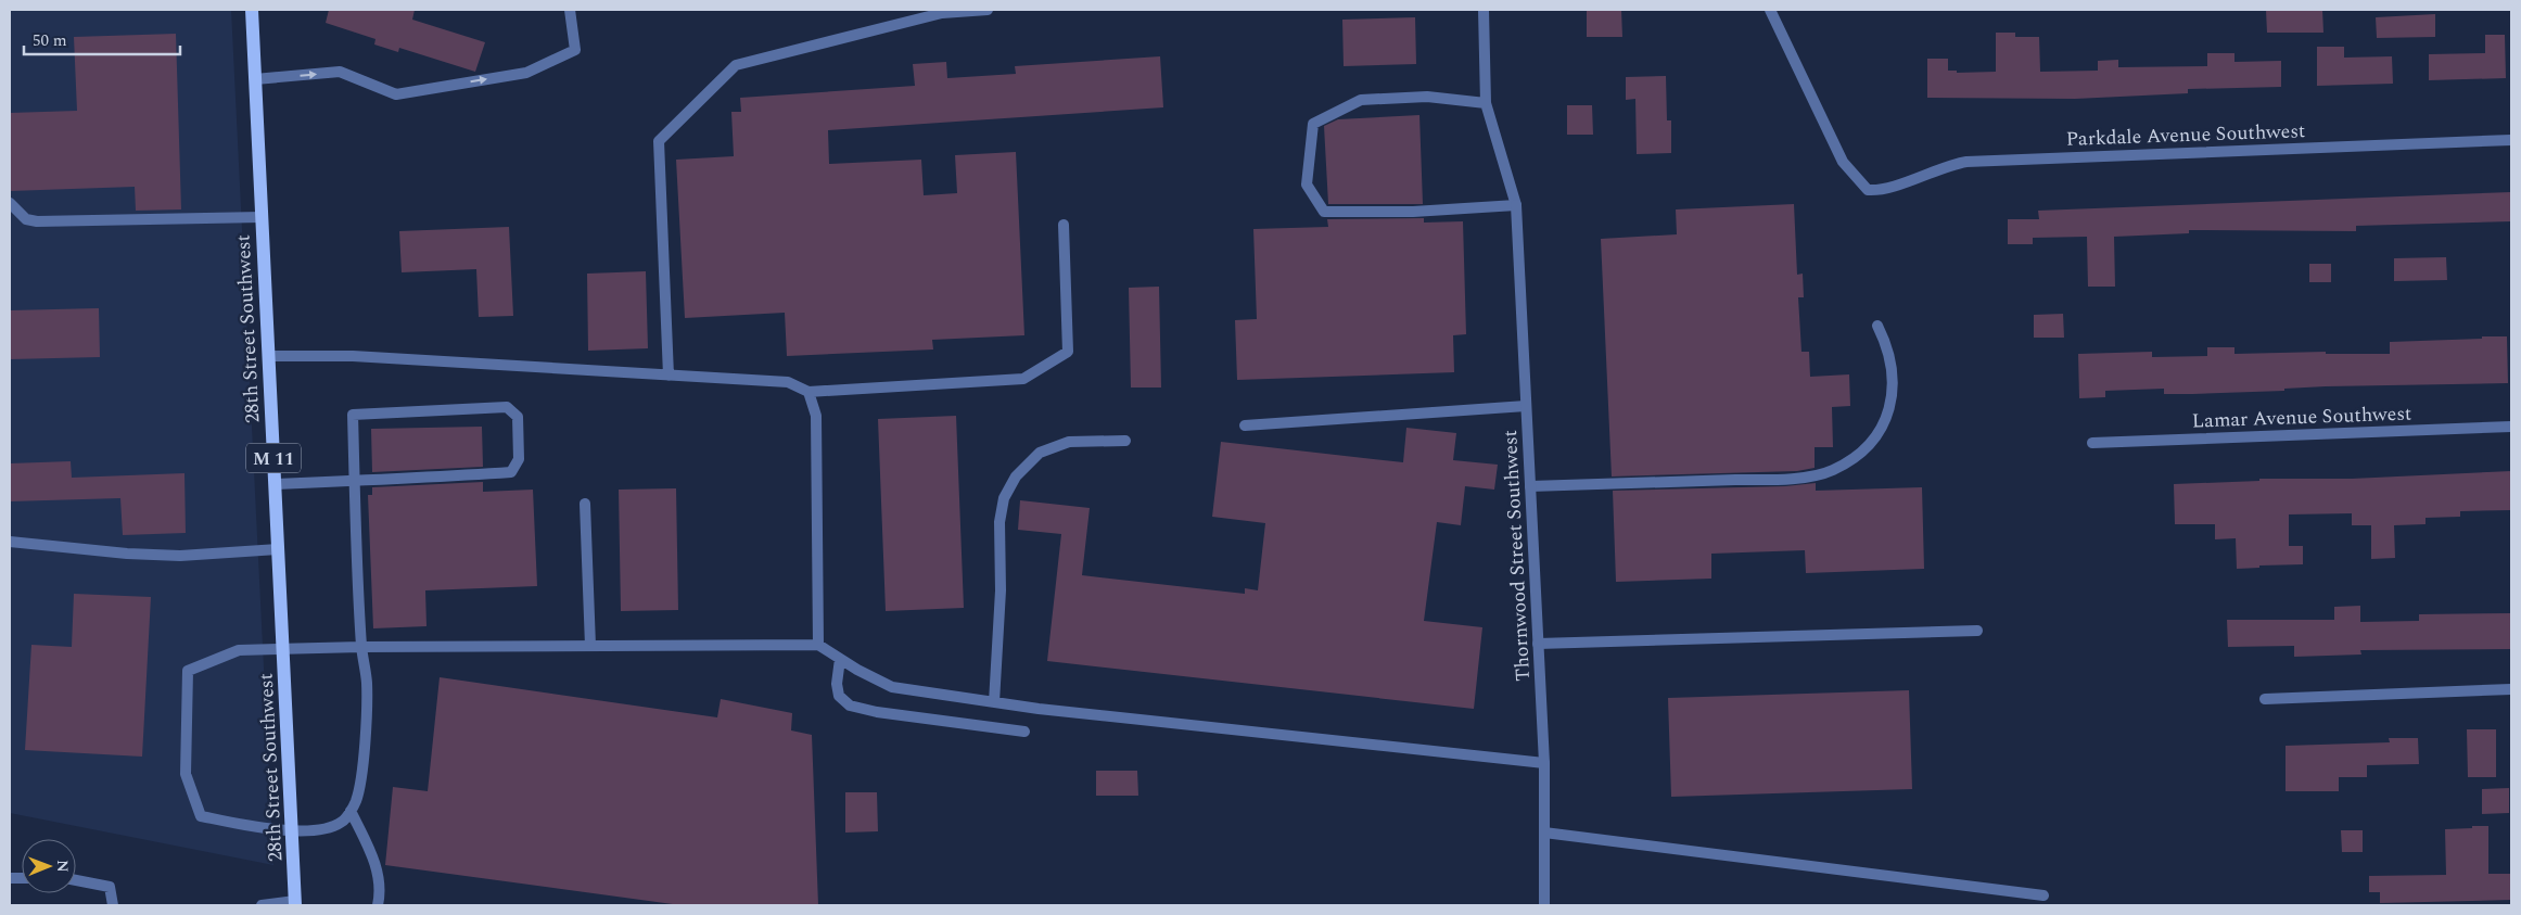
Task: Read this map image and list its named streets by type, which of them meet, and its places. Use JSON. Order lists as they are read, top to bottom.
{
  "streets": {
    "main road": ["28th Street Southwest", "M 11"],
    "street": ["Parkdale Avenue Southwest", "Lamar Avenue Southwest", "Thornwood Street Southwest"]
  },
  "scale_bar": "50 m",
  "north": "right"
}
